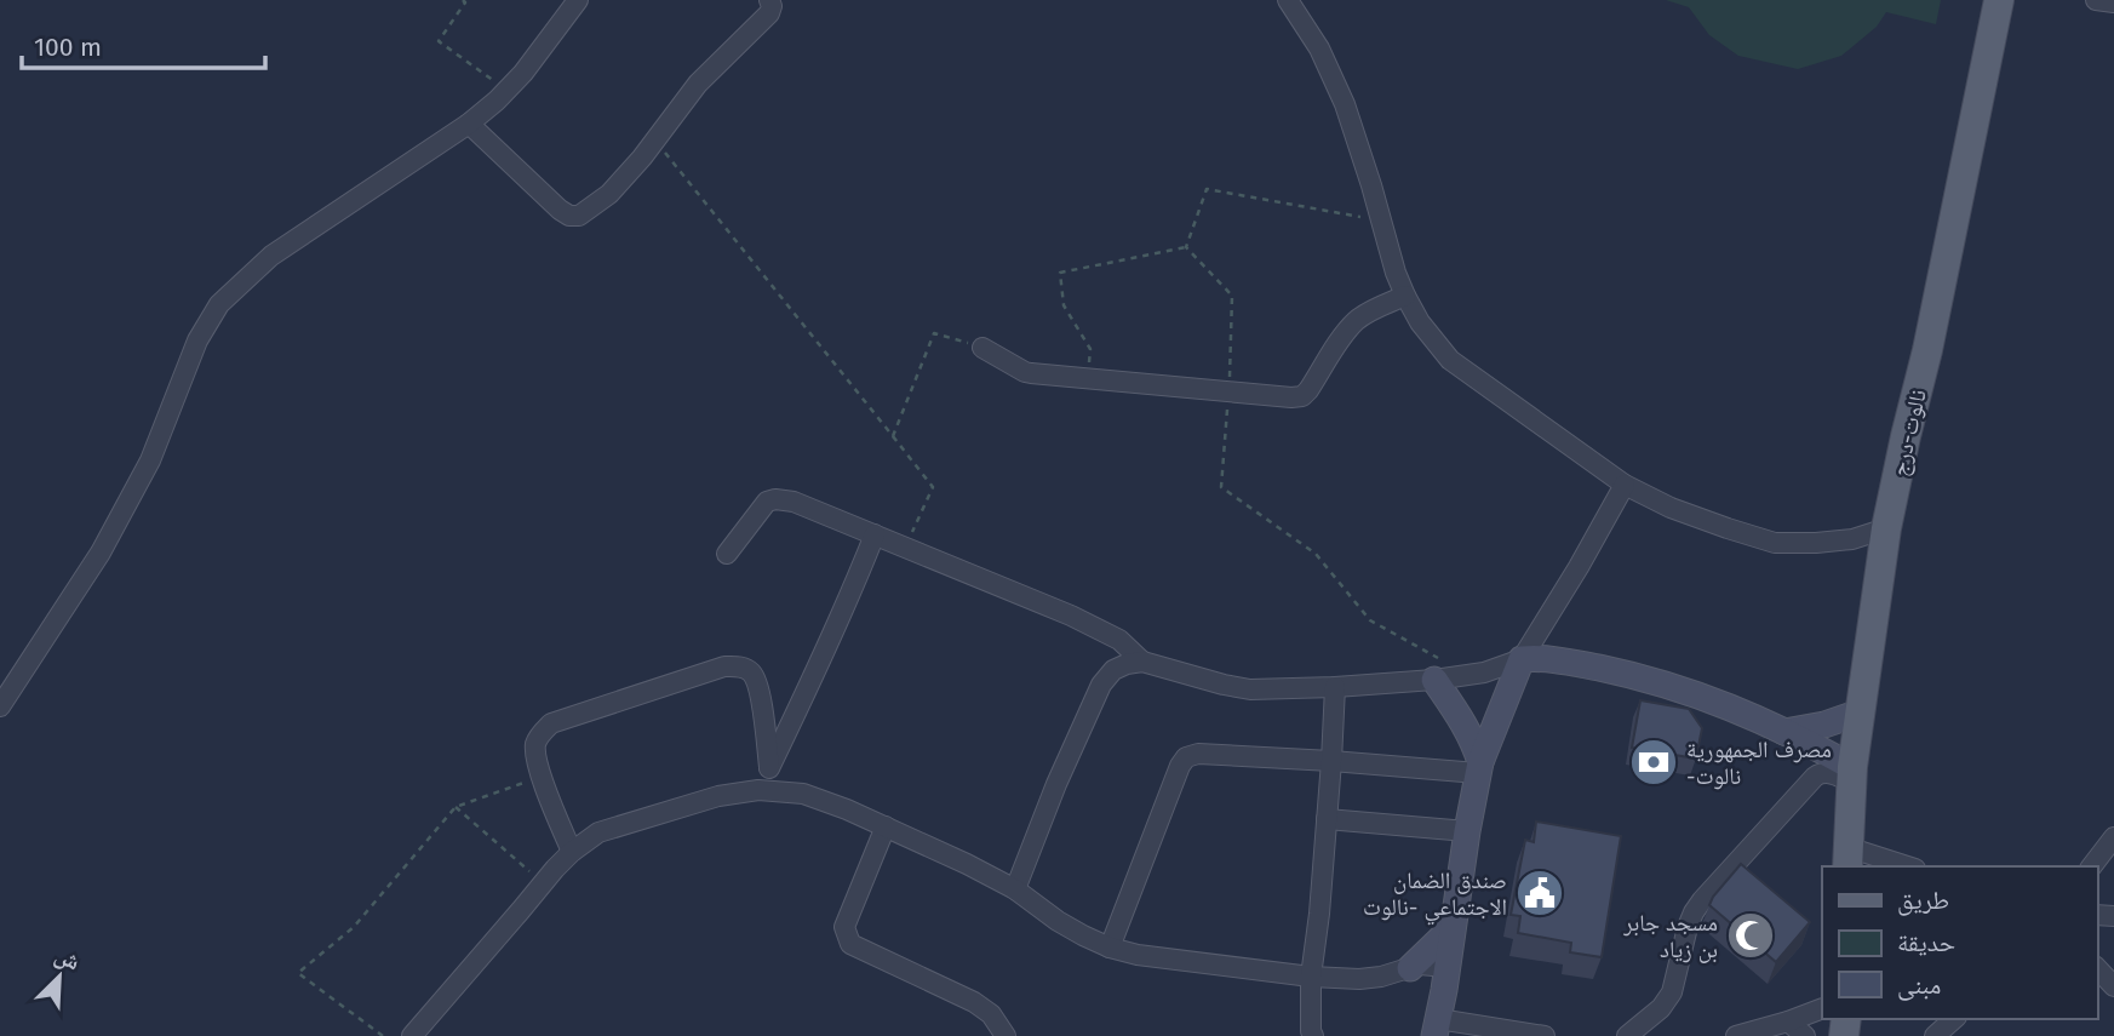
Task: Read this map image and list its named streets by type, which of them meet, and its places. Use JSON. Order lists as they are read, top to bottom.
{
  "streets": {
    "main road": ["نالوت-درج"]
  },
  "places": {
    "bank": ["مصرف الجمهورية -نالوت"],
    "public building": ["صندق الضمان الاجتماعي -نالوت"],
    "mosque": ["مسجد جابر بن زياد"]
  },
  "legend": ["طريق", "حديقة", "مبنى"],
  "scale_bar": "100 m",
  "north": "top right"
}
